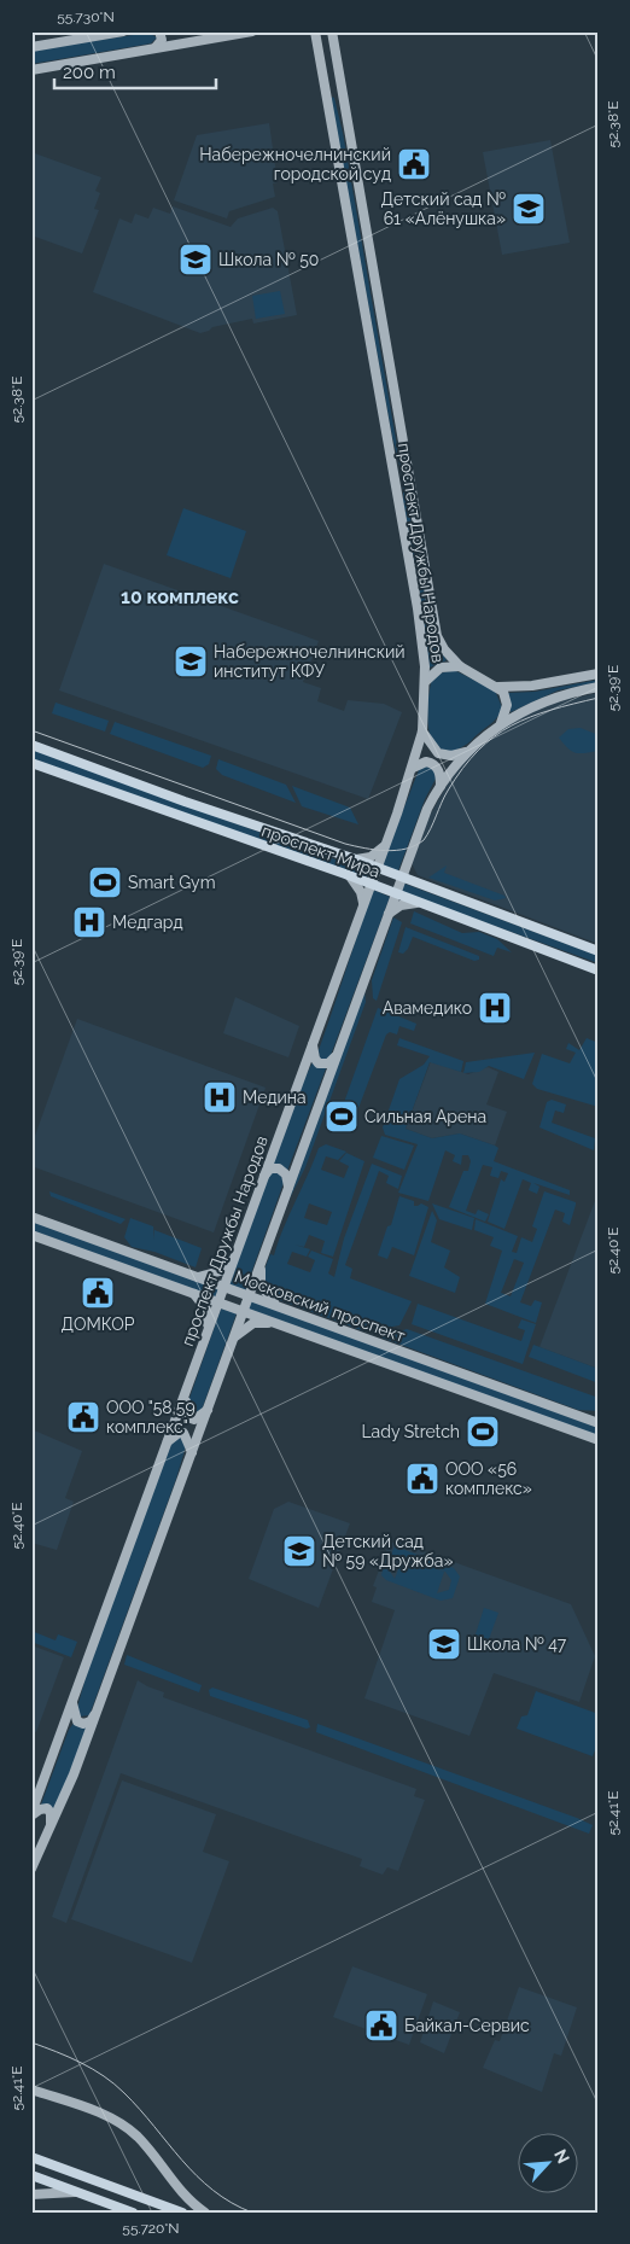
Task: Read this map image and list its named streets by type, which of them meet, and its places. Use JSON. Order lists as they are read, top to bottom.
{
  "streets": {
    "main road": ["проспект Дружбы Народов", "проспект Мира", "Московский проспект"]
  },
  "crossings": [
    ["проспект Дружбы Народов", "проспект Мира"],
    ["проспект Дружбы Народов", "Московский проспект"]
  ],
  "districts": ["10 комплекс"],
  "places": {
    "public building": [
      "Набережночелнинский городской суд",
      "ДОМКОР",
      "ООО \"58,59 комплекс\"",
      "ООО «56 комплекс»",
      "Байкал-Сервис"
    ],
    "school or university": [
      "Детский сад № 61 «Алёнушка»",
      "Школа № 50",
      "Набережночелнинский институт КФУ",
      "Детский сад № 59 «Дружба»",
      "Школа № 47"
    ],
    "sports": ["Smart Gym", "Сильная Арена", "Lady Stretch"],
    "hospital": ["Медгард", "Авамедико", "Медина"]
  },
  "scale_bar": "200 m",
  "north": "top right",
  "coordinates": [
    "55.730°N",
    "52.38°E",
    "52.39°E",
    "52.40°E",
    "52.41°E",
    "55.720°N"
  ]
}
